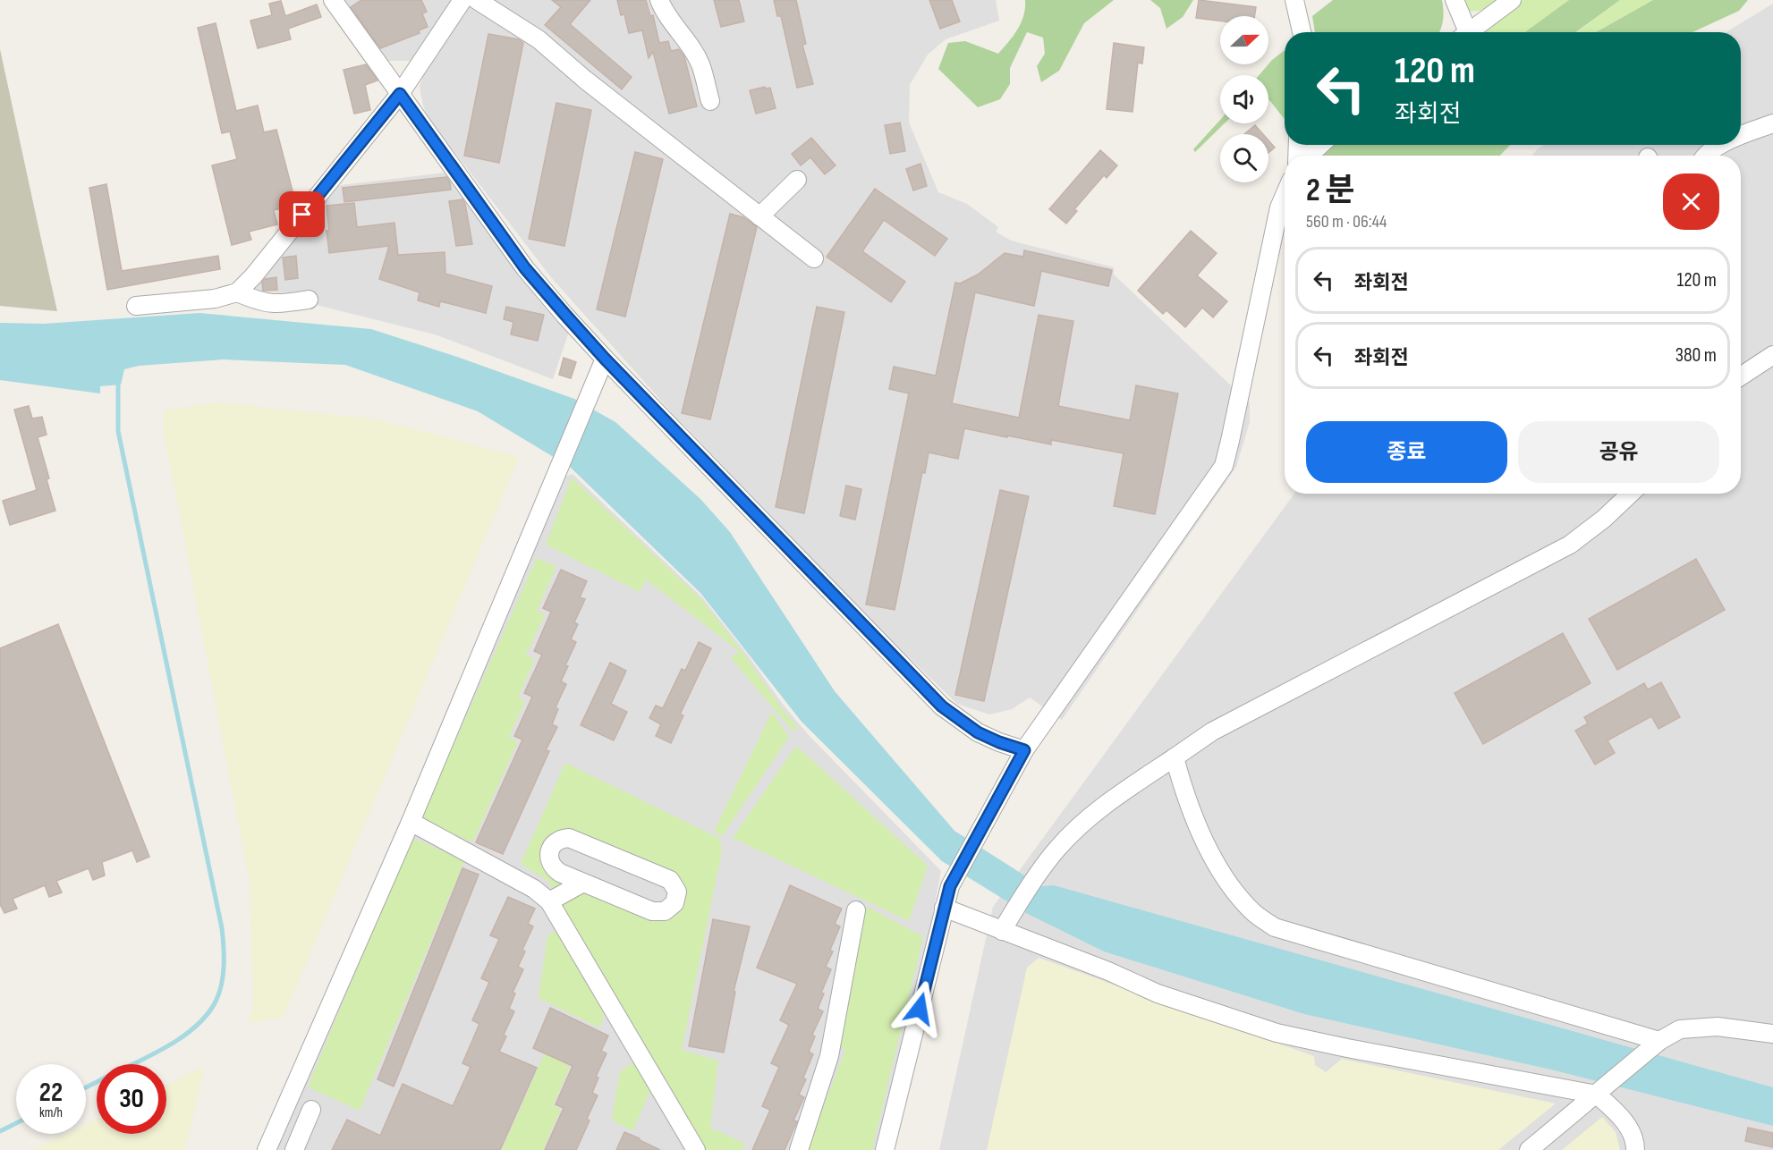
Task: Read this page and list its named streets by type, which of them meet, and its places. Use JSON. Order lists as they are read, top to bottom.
{
  "north": "right",
  "page": {
    "turn": ["120 m", "좌회전"],
    "heading": ["2 분", "560 m · 06:44"],
    "list": [
      {
        "name": "좌회전",
        "value": "120 m"
      },
      {
        "name": "좌회전",
        "value": "380 m"
      }
    ],
    "buttons": ["종료", "공유"],
    "speed": "22 km/h",
    "limit": "30"
  }
}
